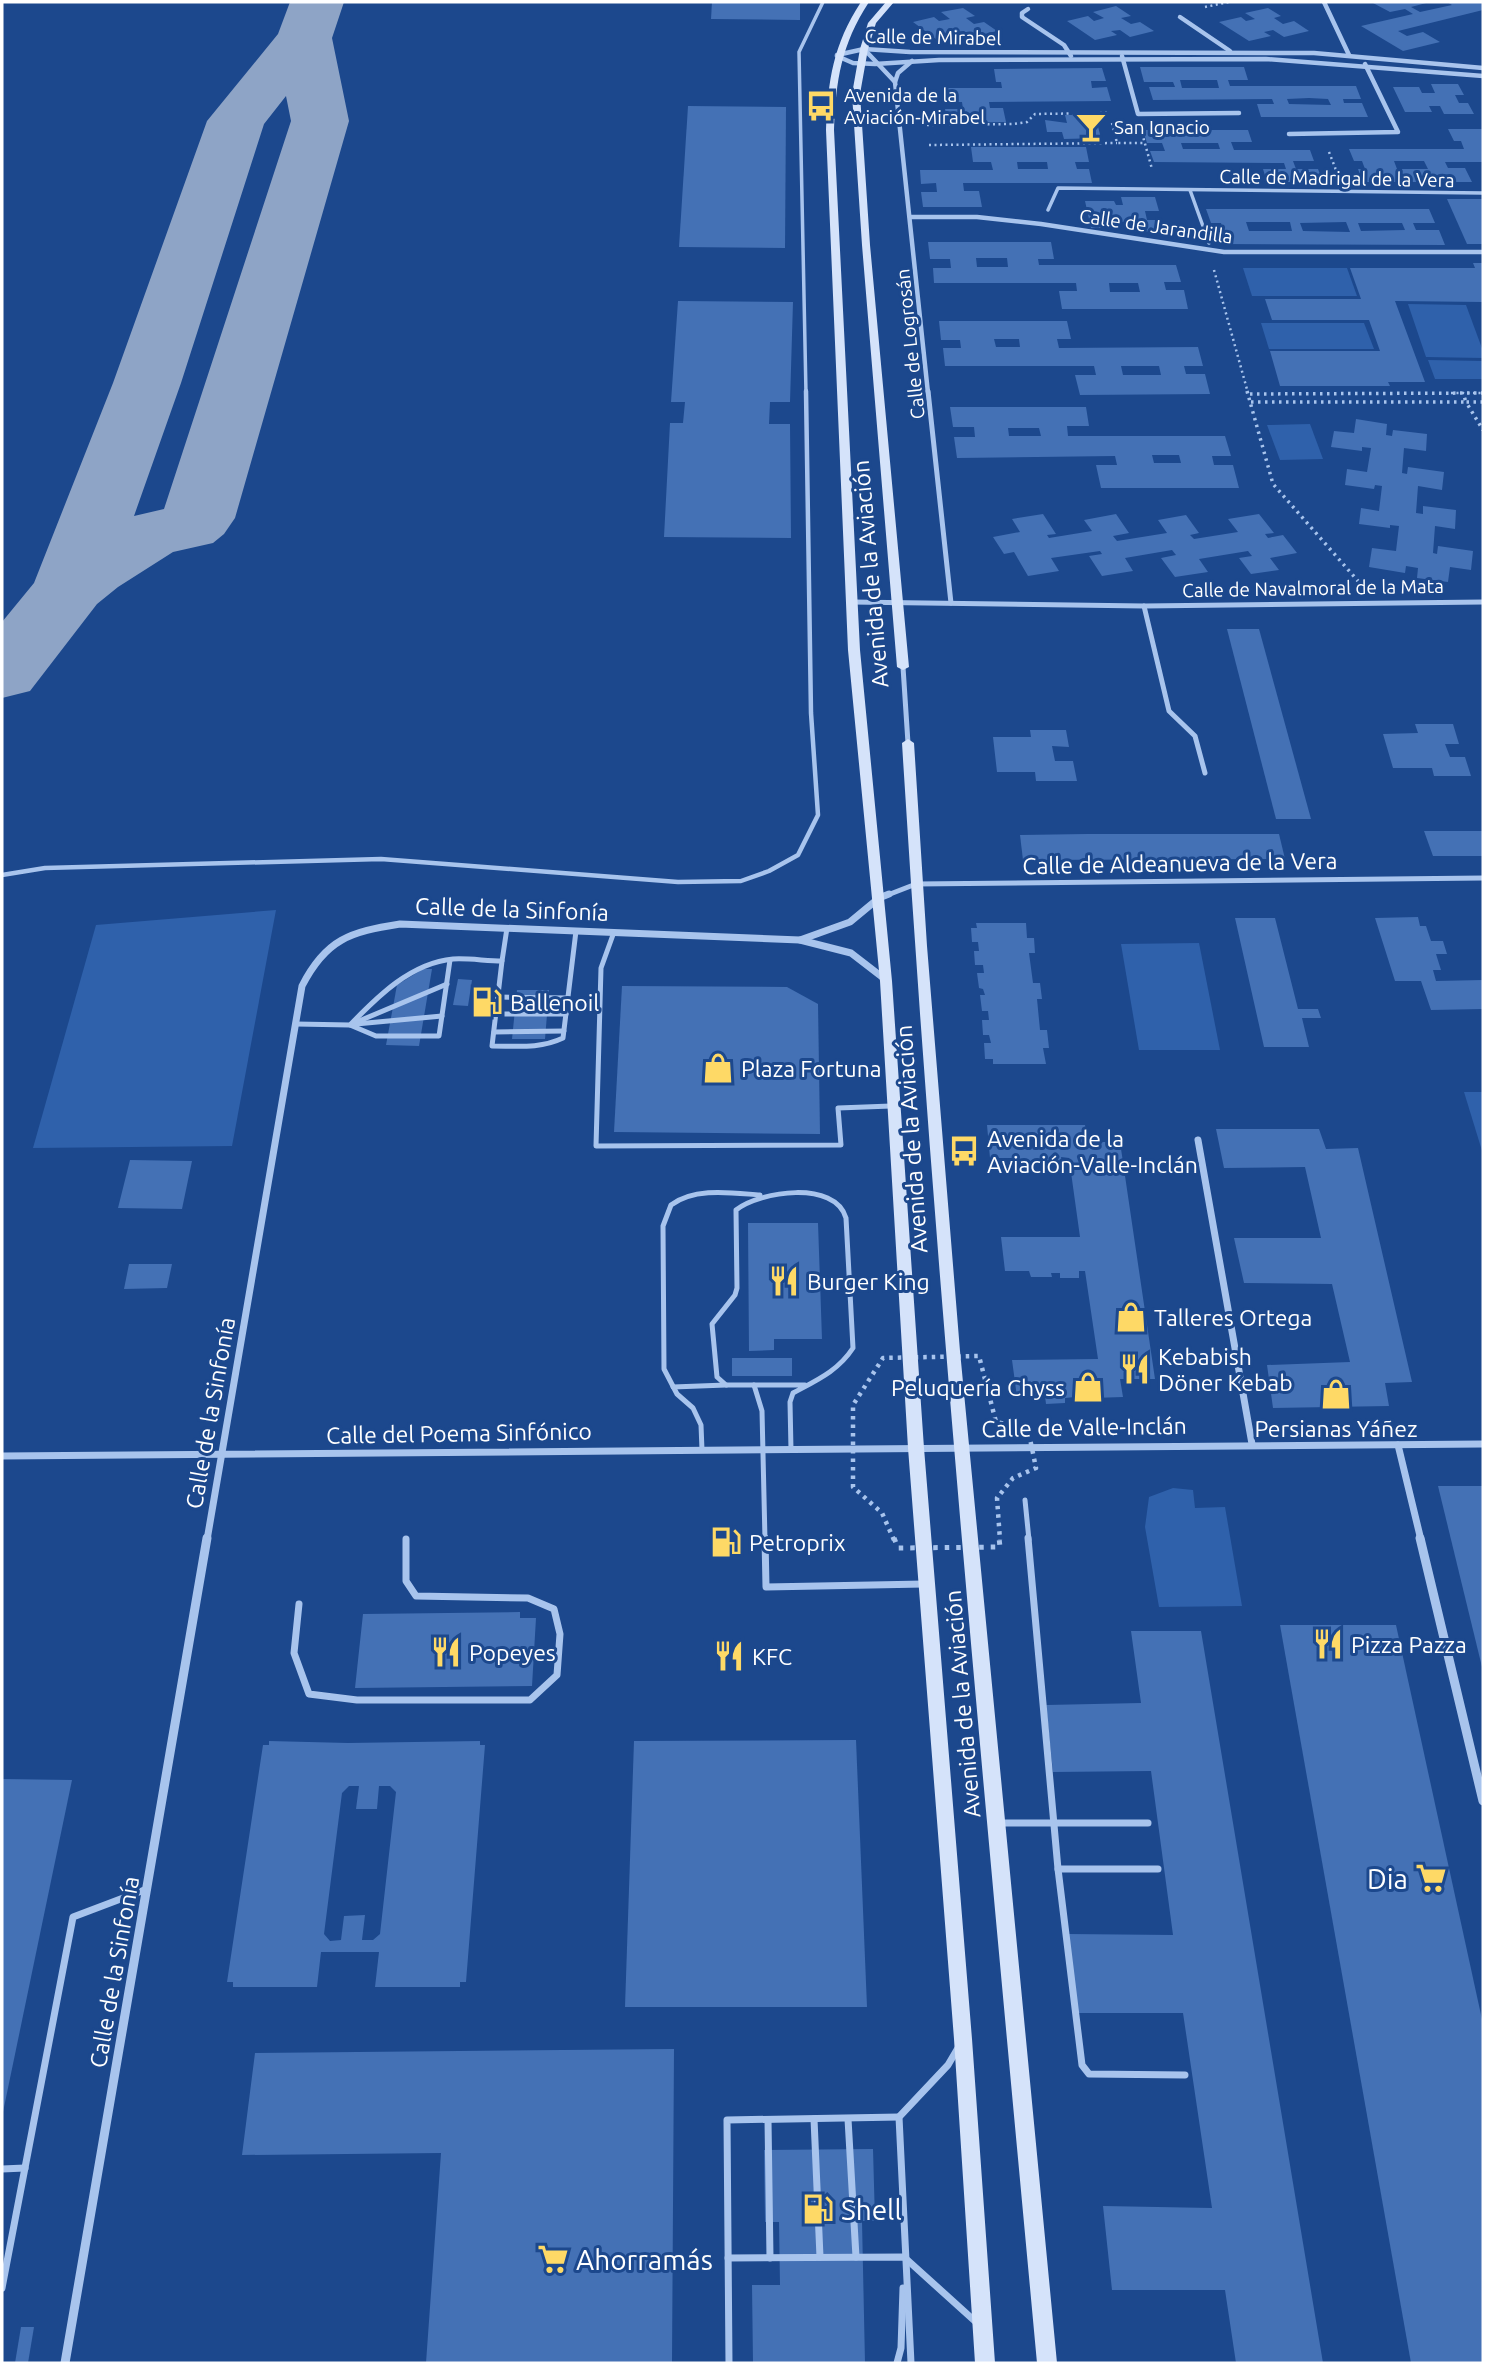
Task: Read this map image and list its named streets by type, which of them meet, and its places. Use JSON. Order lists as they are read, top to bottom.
{
  "streets": {
    "main road": ["Avenida de la Aviación"],
    "street": [
      "Calle de Mirabel",
      "Calle de Madrigal de la Vera",
      "Calle de Jarandilla",
      "Calle de Logrosán",
      "Calle de Navalmoral de la Mata",
      "Calle de Aldeanueva de la Vera",
      "Calle de la Sinfonía",
      "Calle de Valle-Inclán",
      "Calle del Poema Sinfónico"
    ]
  },
  "crossings": [
    ["Calle de Mirabel", "Avenida de la Aviación"],
    ["Calle de Jarandilla", "Calle de Logrosán"],
    ["Calle de Logrosán", "Calle de Navalmoral de la Mata"],
    ["Avenida de la Aviación", "Calle de Navalmoral de la Mata"],
    ["Avenida de la Aviación", "Calle de Aldeanueva de la Vera"],
    ["Avenida de la Aviación", "Calle de la Sinfonía"],
    ["Avenida de la Aviación", "Calle de Valle-Inclán"],
    ["Avenida de la Aviación", "Calle del Poema Sinfónico"],
    ["Calle de Aldeanueva de la Vera", "Calle de la Sinfonía"],
    ["Calle de la Sinfonía", "Calle del Poema Sinfónico"],
    ["Calle de Valle-Inclán", "Calle del Poema Sinfónico"]
  ],
  "places": {
    "bus stop": ["Avenida de la Aviación-Mirabel", "Avenida de la Aviación-Valle-Inclán"],
    "bar": ["San Ignacio"],
    "fuel station": ["Ballenoil", "Petroprix", "Shell"],
    "shop": [
      "Plaza Fortuna",
      "Talleres Ortega",
      "Peluquería Chyss",
      "Persianas Yáñez"
    ],
    "restaurant": [
      "Burger King",
      "Kebabish Döner Kebab",
      "Pizza Pazza",
      "Popeyes",
      "KFC"
    ],
    "supermarket": ["Dia", "Ahorramás"]
  }
}
